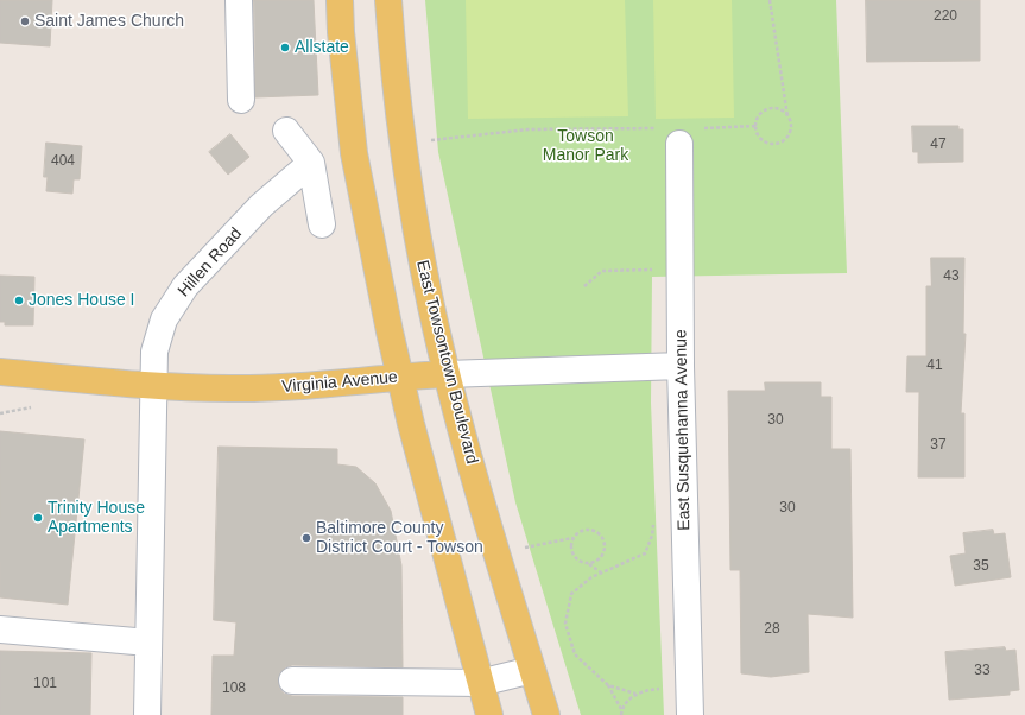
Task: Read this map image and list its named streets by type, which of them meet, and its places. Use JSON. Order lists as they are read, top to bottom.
{
  "streets": {
    "main road": ["East Towsontown Boulevard", "Virginia Avenue"],
    "street": ["Hillen Road", "East Susquehanna Avenue"]
  },
  "crossings": [
    ["Hillen Road", "Virginia Avenue"],
    ["East Towsontown Boulevard", "Virginia Avenue"],
    ["Virginia Avenue", "East Susquehanna Avenue"]
  ],
  "parks": ["Towson Manor Park"],
  "places": [
    "Saint James Church",
    "Allstate",
    "Jones House I",
    "Trinity House Apartments",
    "Baltimore County District Court - Towson"
  ],
  "house_numbers": [
    "220",
    "47",
    "404",
    "43",
    "41",
    "30",
    "37",
    "30",
    "35",
    "28",
    "33",
    "101",
    "108"
  ]
}
